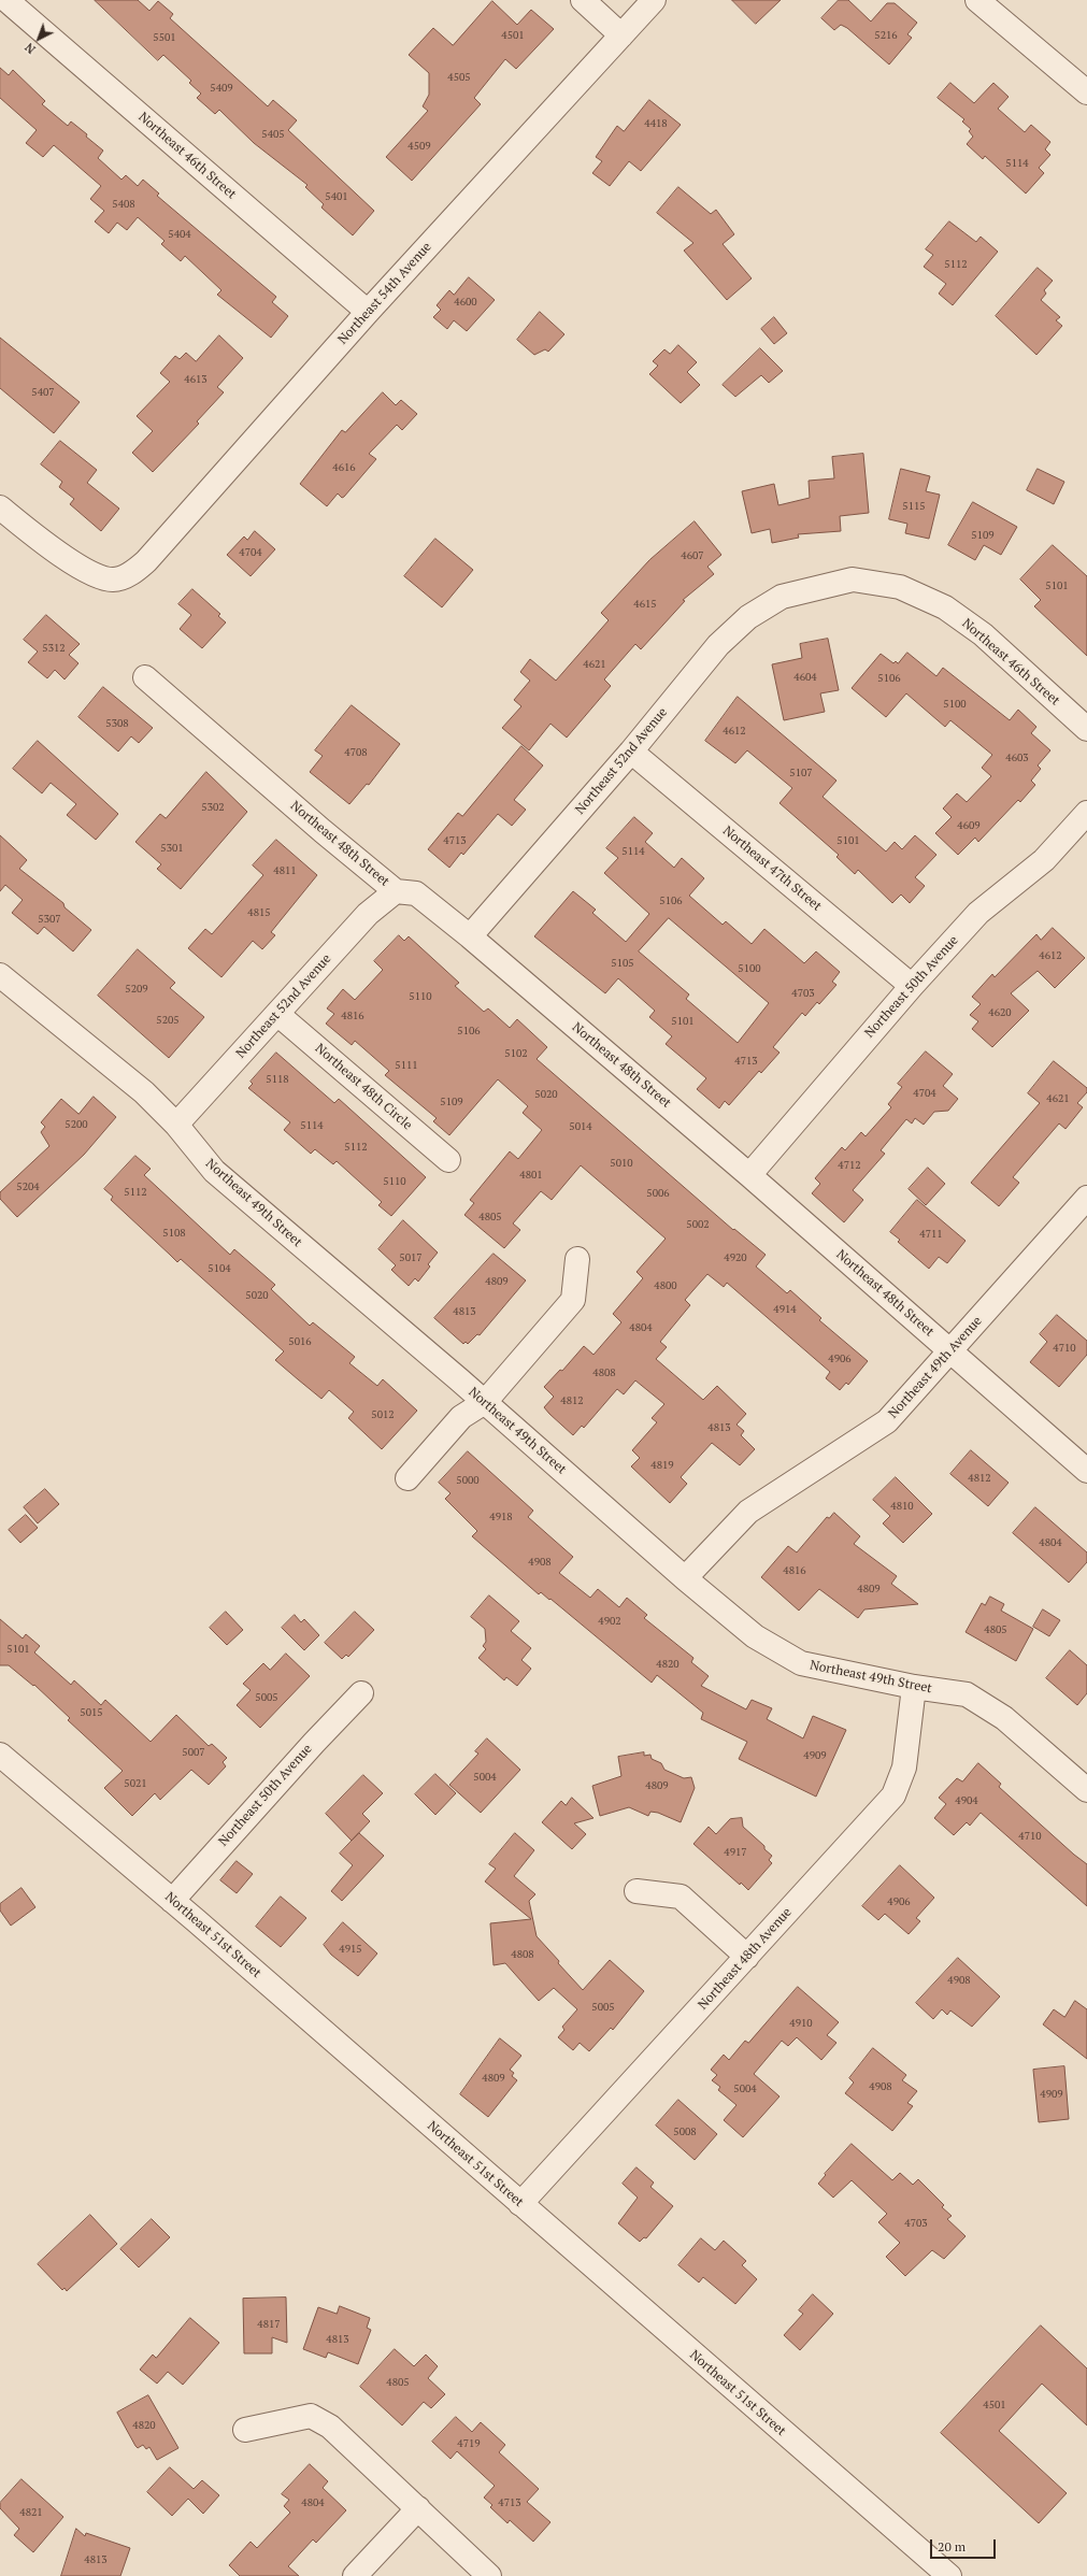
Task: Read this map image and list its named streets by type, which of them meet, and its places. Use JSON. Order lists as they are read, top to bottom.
{
  "streets": {
    "street": [
      "Northeast 46th Street",
      "Northeast 54th Avenue",
      "Northeast 52nd Avenue",
      "Northeast 48th Street",
      "Northeast 47th Street",
      "Northeast 50th Avenue",
      "Northeast 48th Circle",
      "Northeast 49th Street",
      "Northeast 49th Avenue",
      "Northeast 51st Street",
      "Northeast 48th Avenue"
    ]
  },
  "crossings": [
    ["Northeast 46th Street", "Northeast 54th Avenue"],
    ["Northeast 46th Street", "Northeast 52nd Avenue"],
    ["Northeast 52nd Avenue", "Northeast 48th Street"],
    ["Northeast 52nd Avenue", "Northeast 47th Street"],
    ["Northeast 52nd Avenue", "Northeast 48th Circle"],
    ["Northeast 52nd Avenue", "Northeast 49th Street"],
    ["Northeast 48th Street", "Northeast 50th Avenue"],
    ["Northeast 48th Street", "Northeast 49th Avenue"],
    ["Northeast 47th Street", "Northeast 50th Avenue"],
    ["Northeast 50th Avenue", "Northeast 51st Street"],
    ["Northeast 49th Street", "Northeast 49th Avenue"],
    ["Northeast 49th Street", "Northeast 48th Avenue"],
    ["Northeast 51st Street", "Northeast 48th Avenue"]
  ],
  "house_numbers": [
    "4501",
    "5216",
    "5501",
    "4505",
    "5409",
    "4418",
    "5405",
    "4509",
    "5114",
    "5401",
    "5408",
    "5404",
    "5112",
    "4600",
    "4613",
    "5407",
    "4616",
    "5115",
    "5109",
    "4704",
    "4607",
    "5101",
    "4615",
    "5312",
    "4621",
    "4604",
    "5106",
    "5100",
    "5308",
    "4612",
    "4708",
    "4603",
    "5107",
    "5302",
    "4609",
    "4713",
    "5101",
    "5301",
    "5114",
    "4811",
    "5106",
    "4815",
    "5307",
    "4612",
    "5105",
    "5100",
    "5209",
    "4703",
    "5110",
    "4620",
    "4816",
    "5205",
    "5101",
    "5106",
    "5102",
    "4713",
    "5111",
    "5118",
    "4704",
    "5020",
    "4621",
    "5109",
    "5200",
    "5114",
    "5014",
    "5112",
    "5010",
    "4712",
    "4801",
    "5110",
    "5204",
    "5112",
    "5006",
    "4805",
    "5002",
    "5108",
    "4711",
    "5017",
    "4920",
    "5104",
    "4809",
    "4800",
    "5020",
    "4914",
    "4813",
    "4804",
    "5016",
    "4710",
    "4906",
    "4808",
    "4812",
    "5012",
    "4813",
    "4819",
    "4812",
    "5000",
    "4810",
    "4918",
    "4804",
    "4908",
    "4816",
    "4809",
    "4902",
    "4805",
    "5101",
    "4820",
    "5005",
    "5015",
    "5007",
    "4909",
    "5004",
    "5021",
    "4809",
    "4904",
    "4710",
    "4917",
    "4906",
    "4915",
    "4808",
    "4908",
    "5005",
    "4910",
    "4809",
    "4908",
    "5004",
    "4909",
    "5008",
    "4703",
    "4817",
    "4813",
    "4805",
    "4501",
    "4820",
    "4719",
    "4804",
    "4713",
    "4821",
    "4813"
  ],
  "scale_bar": "20 m",
  "north": "bottom left"
}
